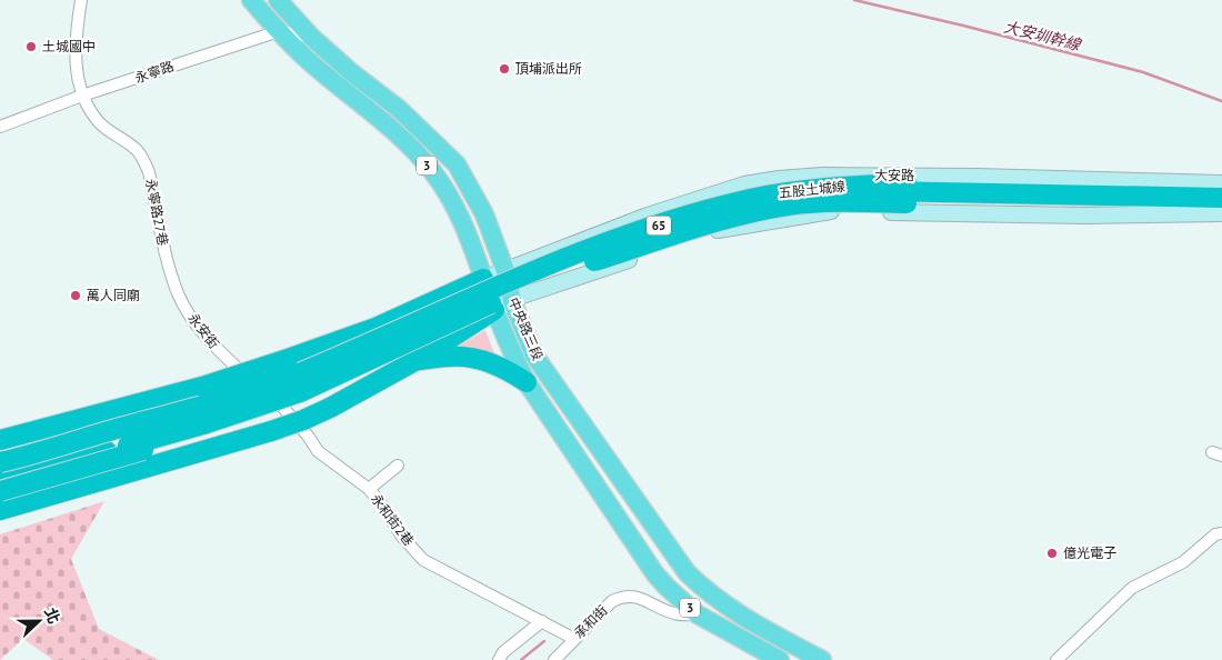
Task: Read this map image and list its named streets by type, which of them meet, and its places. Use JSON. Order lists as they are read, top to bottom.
{
  "streets": {
    "highway": ["五股土城線", "65"],
    "main road": ["3", "中央路三段"],
    "street": [
      "永寧路",
      "大安路",
      "永寧路27巷",
      "永安街",
      "永和街2巷",
      "承和街"
    ]
  },
  "crossings": [
    ["永寧路", "永寧路27巷"],
    ["永寧路", "中央路三段"],
    ["大安路", "中央路三段"],
    ["永寧路27巷", "永安街"],
    ["中央路三段", "承和街"],
    ["永安街", "永和街2巷"],
    ["永和街2巷", "承和街"]
  ],
  "water": ["大安圳幹線"],
  "places": [
    "土城國中",
    "頂埔派出所",
    "萬人同廟",
    "億光電子"
  ],
  "north": "right"
}
